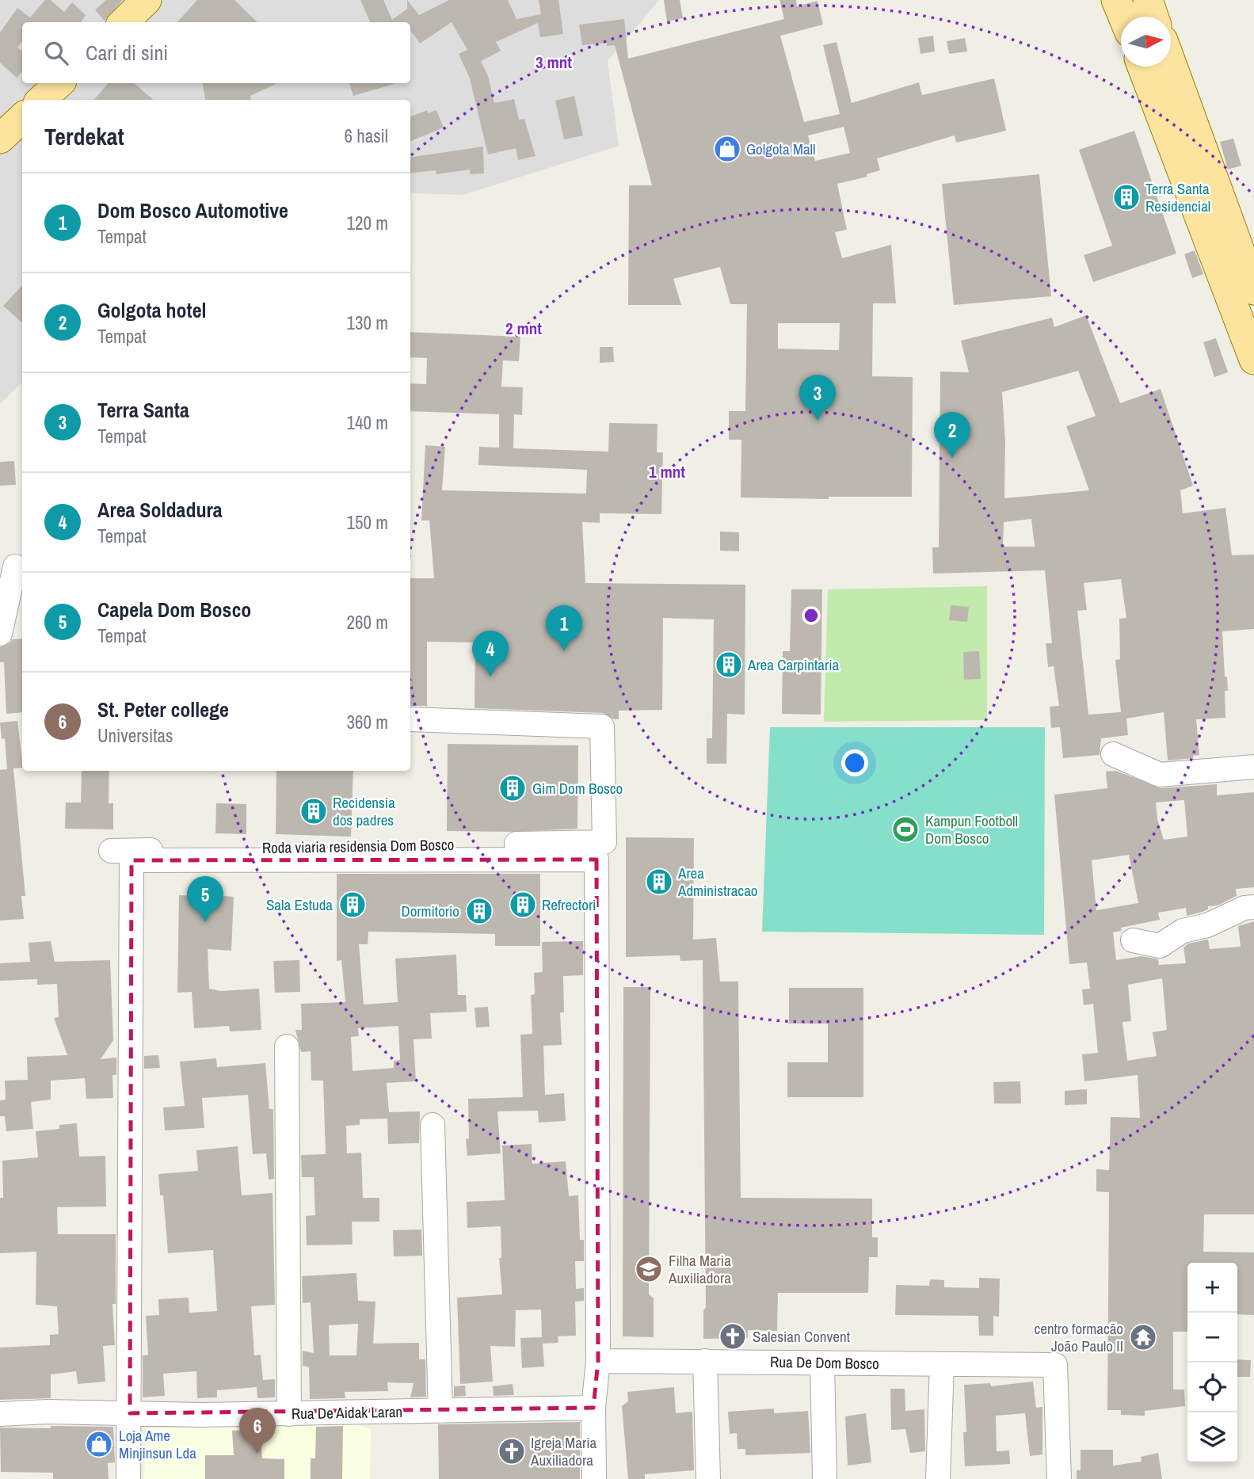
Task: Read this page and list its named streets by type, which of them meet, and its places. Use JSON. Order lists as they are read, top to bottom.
{
  "streets": {
    "street": ["Roda viaria residensia Dom Bosco", "Rua De Dom Bosco", "Rua De Aidak Laran"]
  },
  "places": {
    "shop": ["Golgota Mall", "Loja Ame Minjinsun Lda"],
    "building": [
      "Terra Santa Residencial",
      "Area Carpintaria",
      "Gim Dom Bosco",
      "Recidensia dos padres",
      "Area Administracao",
      "Sala Estuda",
      "Refrectori",
      "Dormitorio"
    ],
    "sports": ["Kampun Footboll Dom Bosco"],
    "school or university": ["Filha Maria Auxiliadora"],
    "church": ["Salesian Convent", "Igreja Maria Auxiliadora"],
    "temple": ["centro formacão João Paulo II"]
  },
  "north": "right",
  "page": {
    "search": "Cari di sini",
    "heading": ["Terdekat", "6 hasil"],
    "list": [
      {
        "mark": "1",
        "name": "Dom Bosco Automotive",
        "note": "Tempat",
        "value": "120 m"
      },
      {
        "mark": "2",
        "name": "Golgota hotel",
        "note": "Tempat",
        "value": "130 m"
      },
      {
        "mark": "3",
        "name": "Terra Santa",
        "note": "Tempat",
        "value": "140 m"
      },
      {
        "mark": "4",
        "name": "Area Soldadura",
        "note": "Tempat",
        "value": "150 m"
      },
      {
        "mark": "5",
        "name": "Capela Dom Bosco",
        "note": "Tempat",
        "value": "260 m"
      },
      {
        "mark": "6",
        "name": "St. Peter college",
        "note": "Universitas",
        "value": "360 m"
      }
    ],
    "pins": [
      "3",
      "2",
      "1",
      "4",
      "5",
      "6"
    ],
    "map_buttons": ["+", "−"]
  },
  "rings": ["3 mnt", "2 mnt", "1 mnt"]
}
